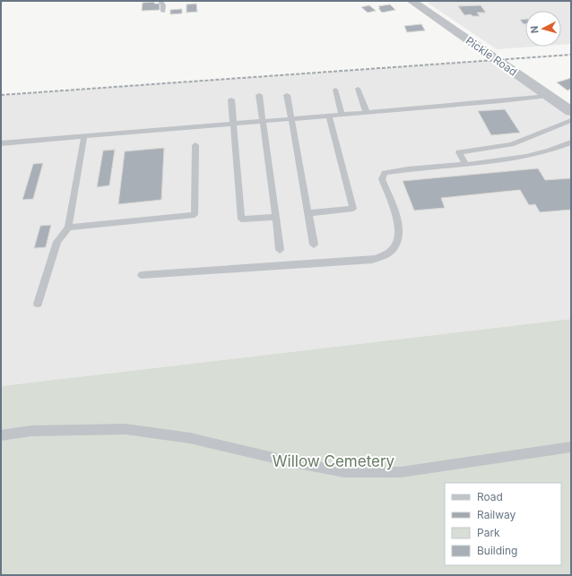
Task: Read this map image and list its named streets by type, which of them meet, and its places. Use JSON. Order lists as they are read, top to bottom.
{
  "streets": {
    "street": ["Pickle Road"]
  },
  "parks": ["Willow Cemetery"],
  "legend": [
    "Road",
    "Railway",
    "Park",
    "Building"
  ],
  "north": "left"
}
